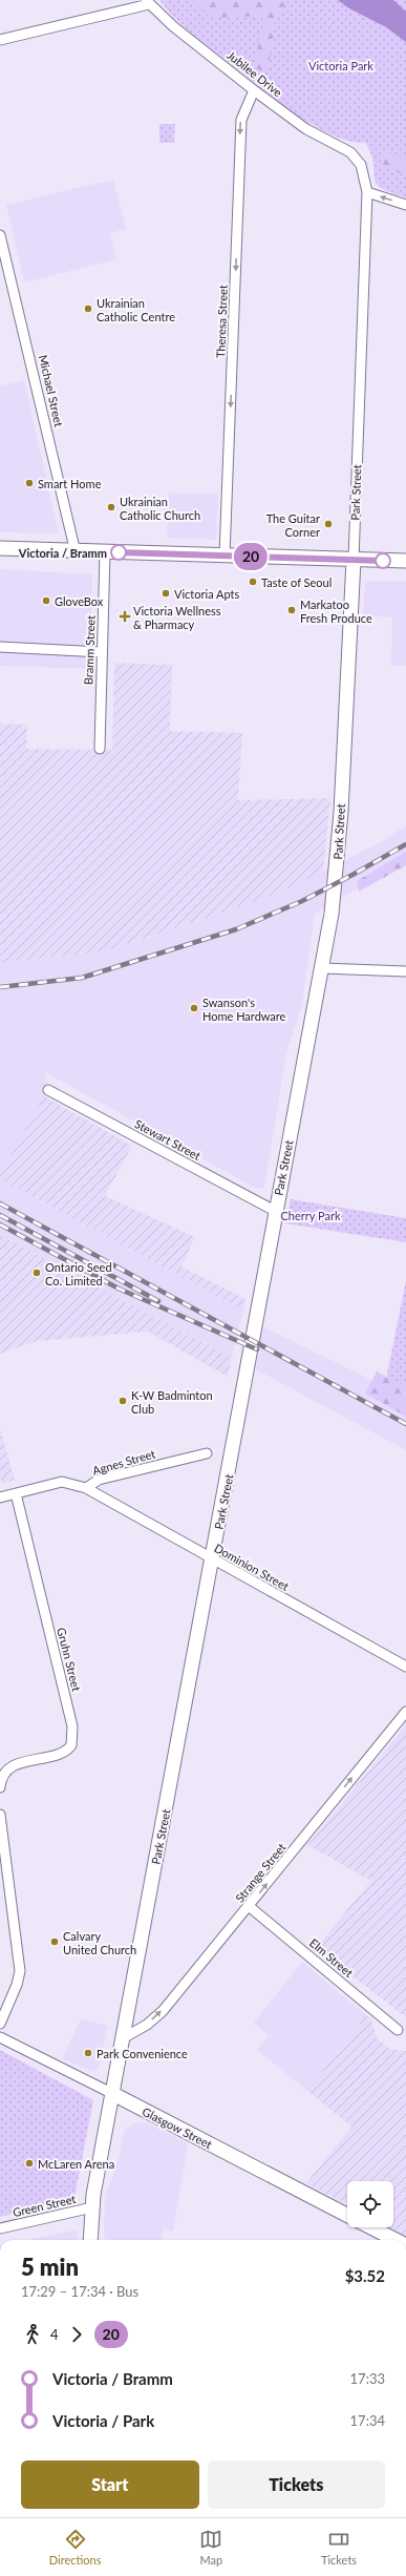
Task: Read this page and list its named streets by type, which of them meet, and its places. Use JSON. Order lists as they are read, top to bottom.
{
  "streets": {
    "street": [
      "Jubilee Drive",
      "Theresa Street",
      "Michael Street",
      "Park Street",
      "Bramm Street",
      "Stewart Street",
      "Agnes Street",
      "Dominion Street",
      "Gruhn Street",
      "Strange Street",
      "Elm Street",
      "Glasgow Street",
      "Green Street"
    ]
  },
  "crossings": [
    ["Jubilee Drive", "Theresa Street"],
    ["Jubilee Drive", "Park Street"],
    ["Park Street", "Stewart Street"],
    ["Park Street", "Dominion Street"],
    ["Park Street", "Strange Street"],
    ["Park Street", "Glasgow Street"],
    ["Park Street", "Green Street"],
    ["Agnes Street", "Dominion Street"],
    ["Agnes Street", "Gruhn Street"],
    ["Strange Street", "Elm Street"]
  ],
  "one_way": ["Theresa Street", "Strange Street"],
  "parks": ["Victoria Park", "Cherry Park"],
  "places": {
    "other": [
      "Ukrainian Catholic Centre",
      "Smart Home",
      "Ukrainian Catholic Church",
      "The Guitar Corner",
      "Victoria / Bramm",
      "Taste of Seoul",
      "Victoria Apts",
      "GloveBox",
      "Markatoo Fresh Produce",
      "Swanson's Home Hardware",
      "Ontario Seed Co. Limited",
      "K-W Badminton Club",
      "Calvary United Church",
      "Park Convenience",
      "McLaren Arena"
    ],
    "health": ["Victoria Wellness & Pharmacy"]
  },
  "lines": ["bus line 20"],
  "page": {
    "on_map": "20",
    "heading": ["5 min", "17:29 – 17:34 · Bus", "$3.52"],
    "legs": ["4", "20"],
    "list": [
      {
        "name": "Victoria / Bramm",
        "value": "17:33"
      },
      {
        "name": "Victoria / Park",
        "value": "17:34"
      }
    ],
    "buttons": ["Start", "Tickets"],
    "tabs": ["Directions", "Map", "Tickets"]
  }
}
